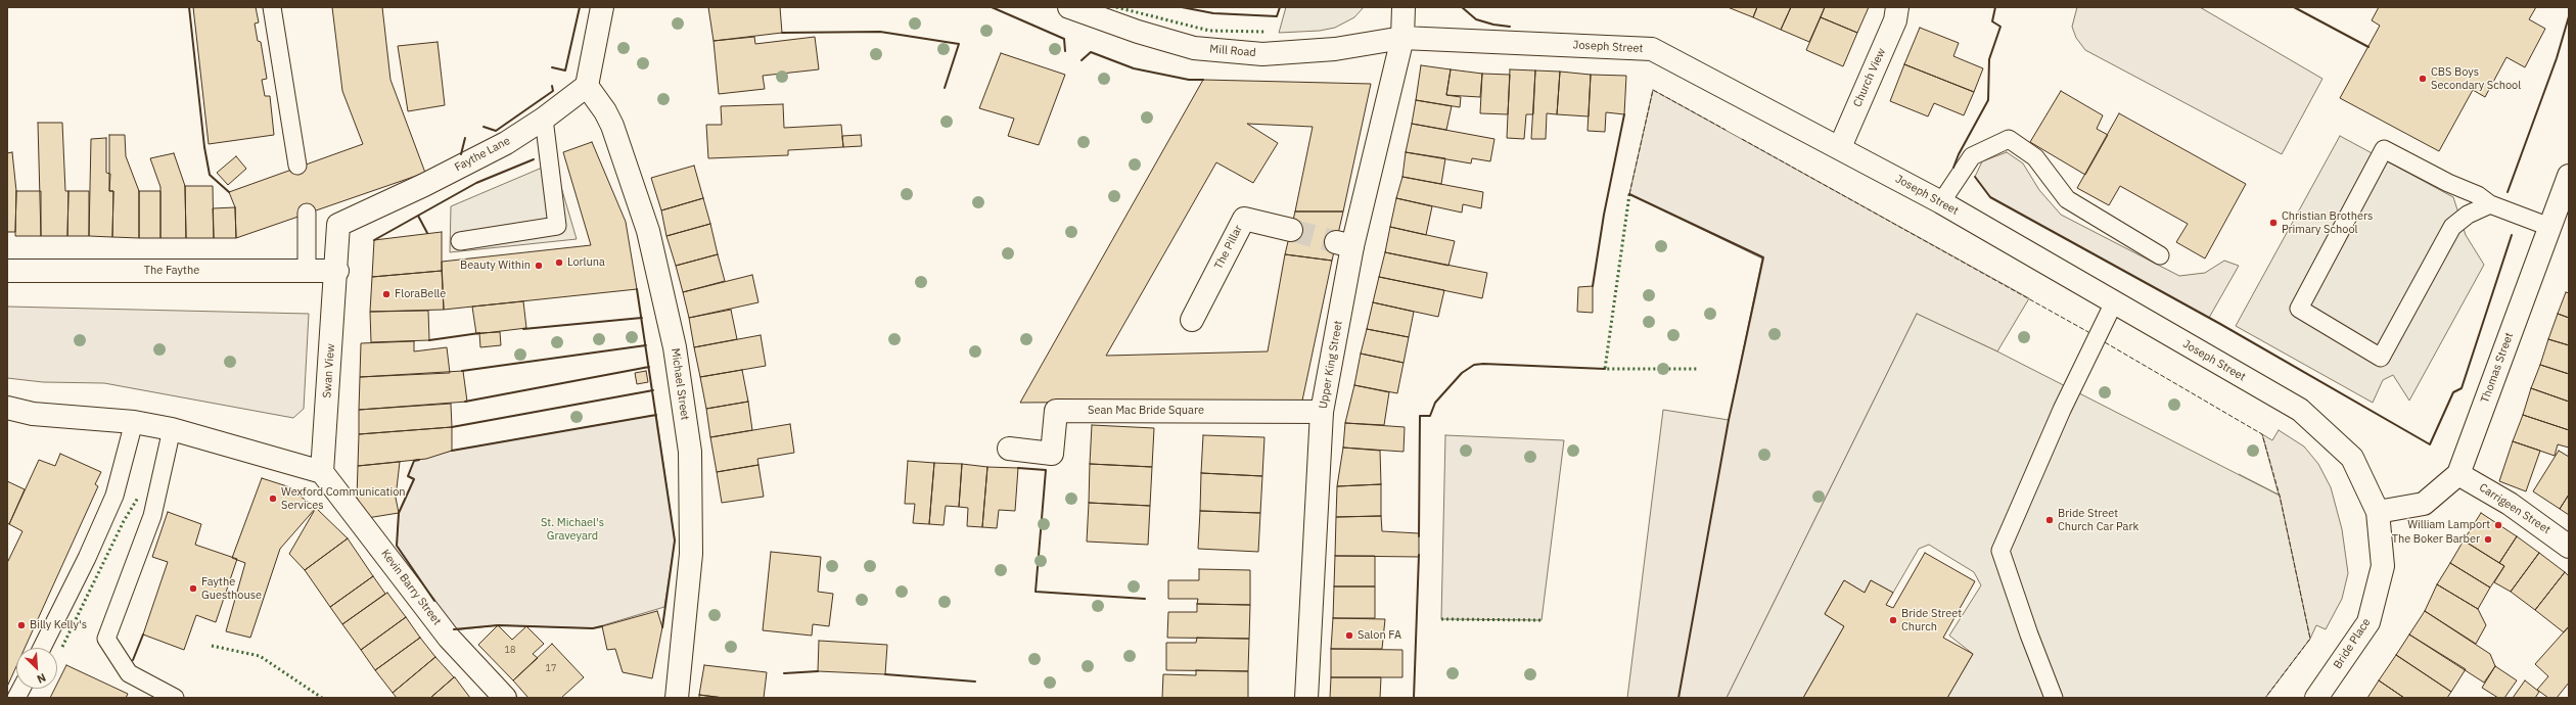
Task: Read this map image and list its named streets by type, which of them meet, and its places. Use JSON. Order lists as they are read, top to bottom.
{
  "streets": {
    "main road": [
      "Joseph Street",
      "Mill Road",
      "Church View",
      "Faythe Lane",
      "The Pillar",
      "The Faythe",
      "Upper King Street",
      "Thomas Street",
      "Swan View",
      "Michael Street",
      "Sean Mac Bride Square",
      "Carrigeen Street",
      "Kevin Barry Street",
      "Bride Place"
    ]
  },
  "crossings": [
    ["Joseph Street", "Mill Road"],
    ["Joseph Street", "Church View"],
    ["Joseph Street", "Upper King Street"],
    ["Joseph Street", "Thomas Street"],
    ["Joseph Street", "Bride Place"],
    ["Mill Road", "Upper King Street"],
    ["Faythe Lane", "The Faythe"],
    ["Faythe Lane", "Swan View"],
    ["Faythe Lane", "Michael Street"],
    ["The Faythe", "Swan View"],
    ["Upper King Street", "Sean Mac Bride Square"],
    ["Thomas Street", "Carrigeen Street"],
    ["Thomas Street", "Bride Place"],
    ["Swan View", "Kevin Barry Street"]
  ],
  "parks": ["St. Michael's Graveyard"],
  "places": [
    "CBS Boys Secondary School",
    "Christian Brothers Primary School",
    "Lorluna",
    "Beauty Within",
    "FloraBelle",
    "Wexford Communication Services",
    "Bride Street Church Car Park",
    "William Lamport",
    "The Boker Barber",
    "Faythe Guesthouse",
    "Bride Street Church",
    "Billy Kelly's",
    "Salon FA"
  ],
  "house_numbers": ["18", "17"],
  "north": "bottom right"
}
